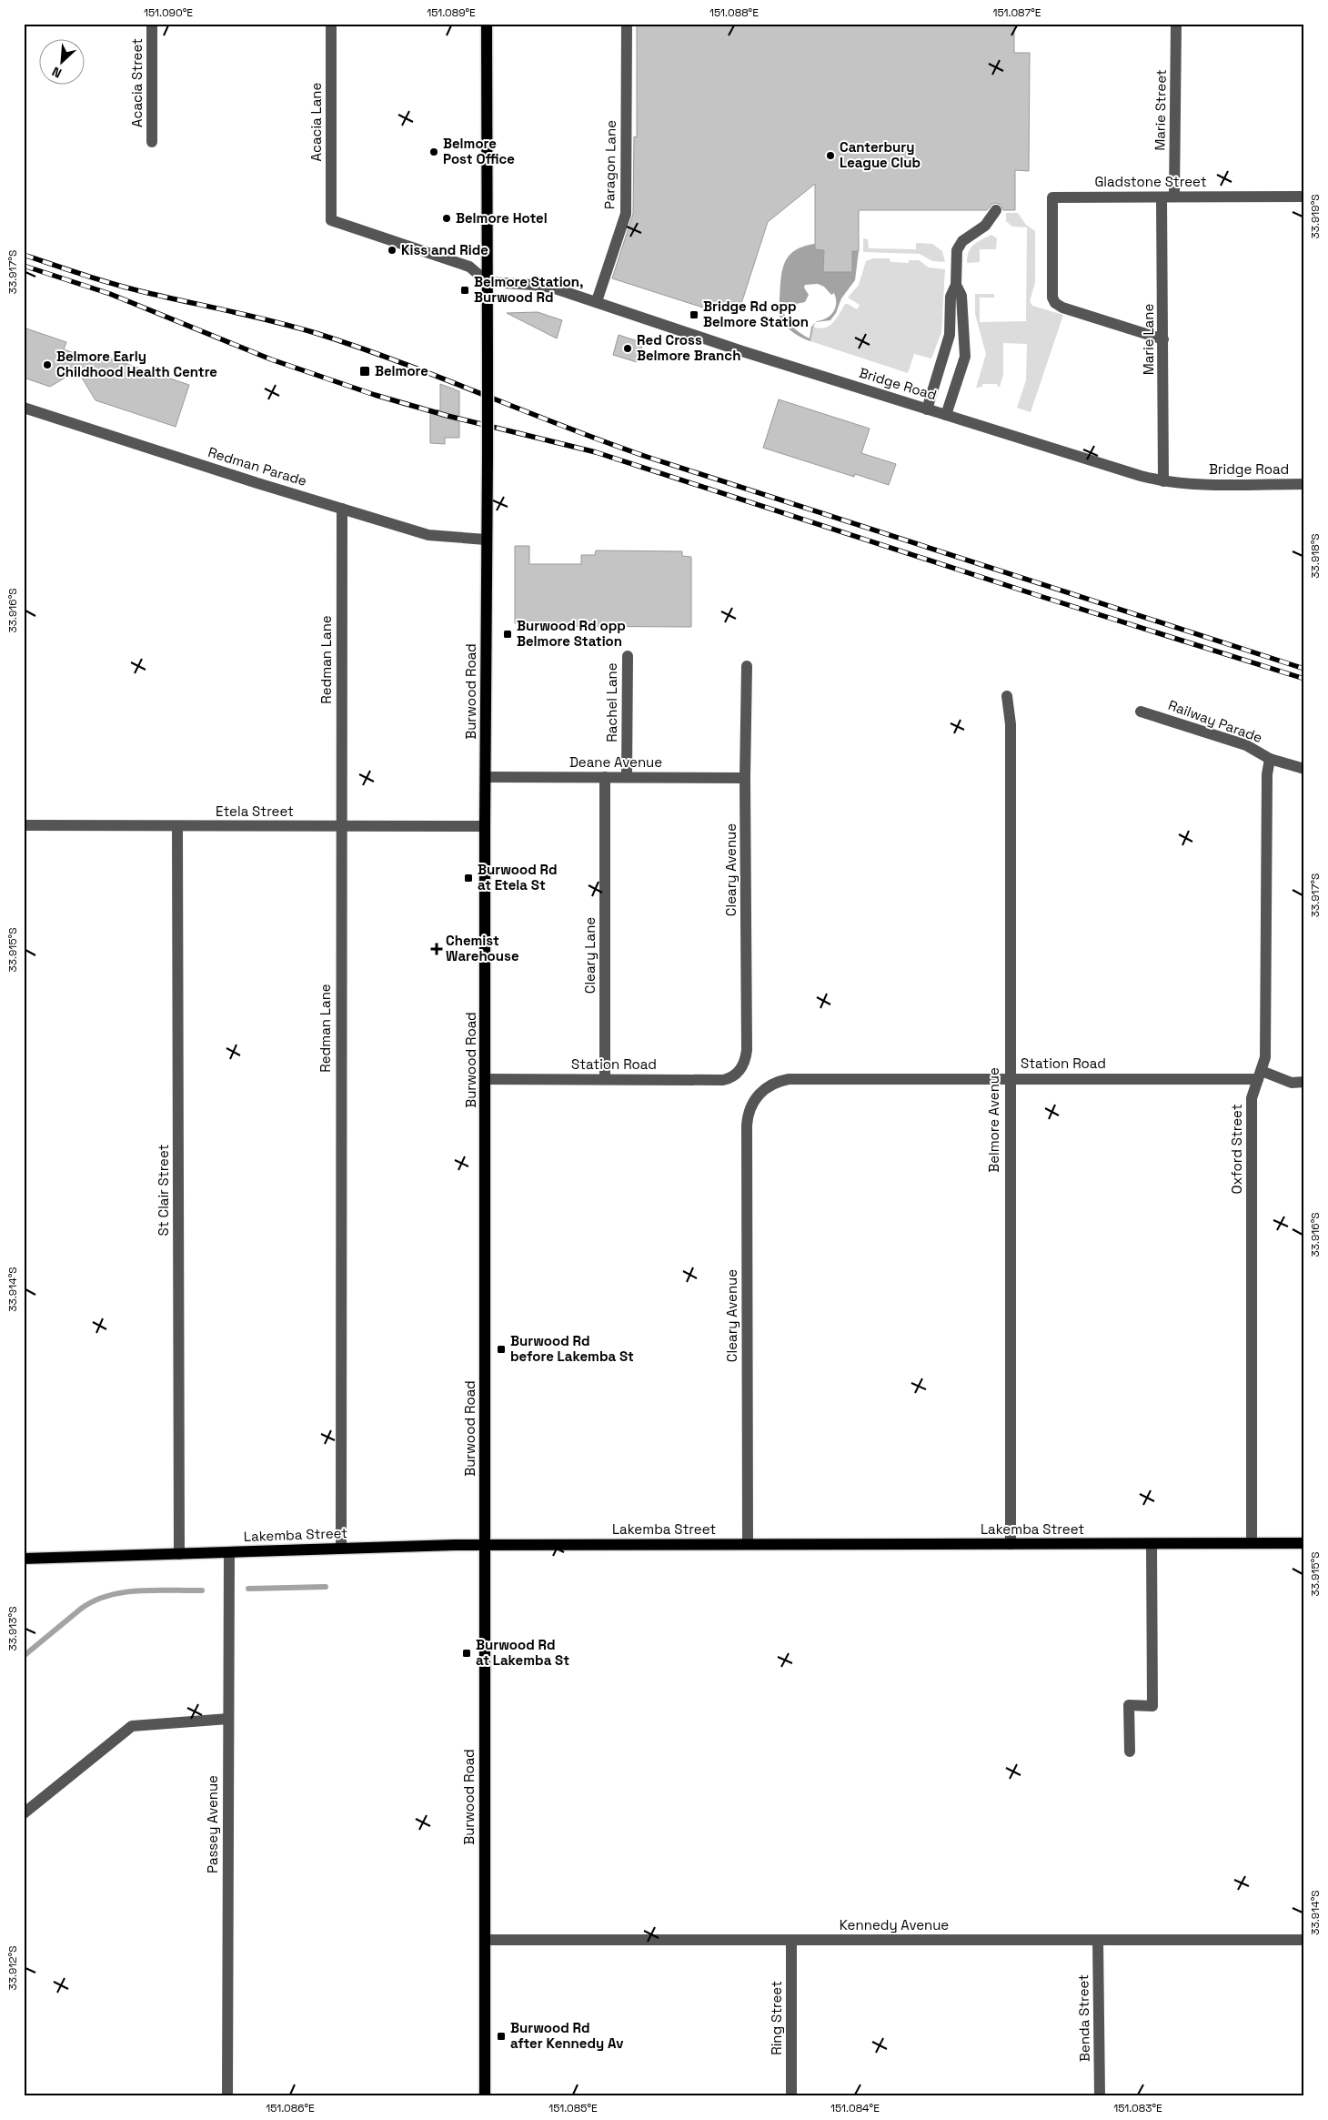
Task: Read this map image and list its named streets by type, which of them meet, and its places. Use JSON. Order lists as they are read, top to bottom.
{
  "streets": {
    "main road": ["Burwood Road", "Lakemba Street"],
    "street": [
      "Acacia Street",
      "Marie Street",
      "Acacia Lane",
      "Paragon Lane",
      "Gladstone Street",
      "Marie Lane",
      "Bridge Road",
      "Redman Parade",
      "Redman Lane",
      "Rachel Lane",
      "Railway Parade",
      "Deane Avenue",
      "Etela Street",
      "Cleary Avenue",
      "Cleary Lane",
      "Station Road",
      "Belmore Avenue",
      "Oxford Street",
      "St Clair Street",
      "Passey Avenue",
      "Kennedy Avenue",
      "Ring Street",
      "Benda Street"
    ]
  },
  "crossings": [
    ["Marie Street", "Gladstone Street"],
    ["Acacia Lane", "Bridge Road"],
    ["Acacia Lane", "Burwood Road"],
    ["Paragon Lane", "Bridge Road"],
    ["Gladstone Street", "Marie Lane"],
    ["Marie Lane", "Bridge Road"],
    ["Bridge Road", "Burwood Road"],
    ["Redman Parade", "Redman Lane"],
    ["Redman Parade", "Burwood Road"],
    ["Redman Lane", "Etela Street"],
    ["Redman Lane", "Lakemba Street"],
    ["Burwood Road", "Deane Avenue"],
    ["Burwood Road", "Etela Street"],
    ["Burwood Road", "Station Road"],
    ["Burwood Road", "Lakemba Street"],
    ["Burwood Road", "Kennedy Avenue"],
    ["Rachel Lane", "Deane Avenue"],
    ["Railway Parade", "Oxford Street"],
    ["Deane Avenue", "Cleary Avenue"],
    ["Deane Avenue", "Cleary Lane"],
    ["Etela Street", "St Clair Street"],
    ["Cleary Avenue", "Station Road"],
    ["Cleary Avenue", "Lakemba Street"],
    ["Cleary Lane", "Station Road"],
    ["Station Road", "Belmore Avenue"],
    ["Station Road", "Oxford Street"],
    ["Belmore Avenue", "Lakemba Street"],
    ["Oxford Street", "Lakemba Street"],
    ["St Clair Street", "Lakemba Street"],
    ["Lakemba Street", "Passey Avenue"],
    ["Kennedy Avenue", "Ring Street"],
    ["Kennedy Avenue", "Benda Street"]
  ],
  "places": {
    "other": [
      "Belmore Post Office",
      "Canterbury League Club",
      "Belmore Hotel",
      "Kiss and Ride",
      "Red Cross Belmore Branch",
      "Belmore Early Childhood Health Centre"
    ],
    "transit": [
      "Belmore Station, Burwood Rd",
      "Bridge Rd opp Belmore Station",
      "Belmore",
      "Burwood Rd opp Belmore Station",
      "Burwood Rd at Etela St",
      "Burwood Rd before Lakemba St",
      "Burwood Rd at Lakemba St",
      "Burwood Rd after Kennedy Av"
    ],
    "health": ["Chemist Warehouse"]
  },
  "north": "bottom left",
  "coordinates": [
    "151.090°E",
    "151.089°E",
    "151.088°E",
    "151.087°E",
    "33.919°S",
    "33.917°S",
    "33.918°S",
    "33.916°S",
    "33.915°S",
    "33.914°S",
    "33.913°S",
    "33.912°S",
    "151.086°E",
    "151.085°E",
    "151.084°E",
    "151.083°E"
  ]
}
